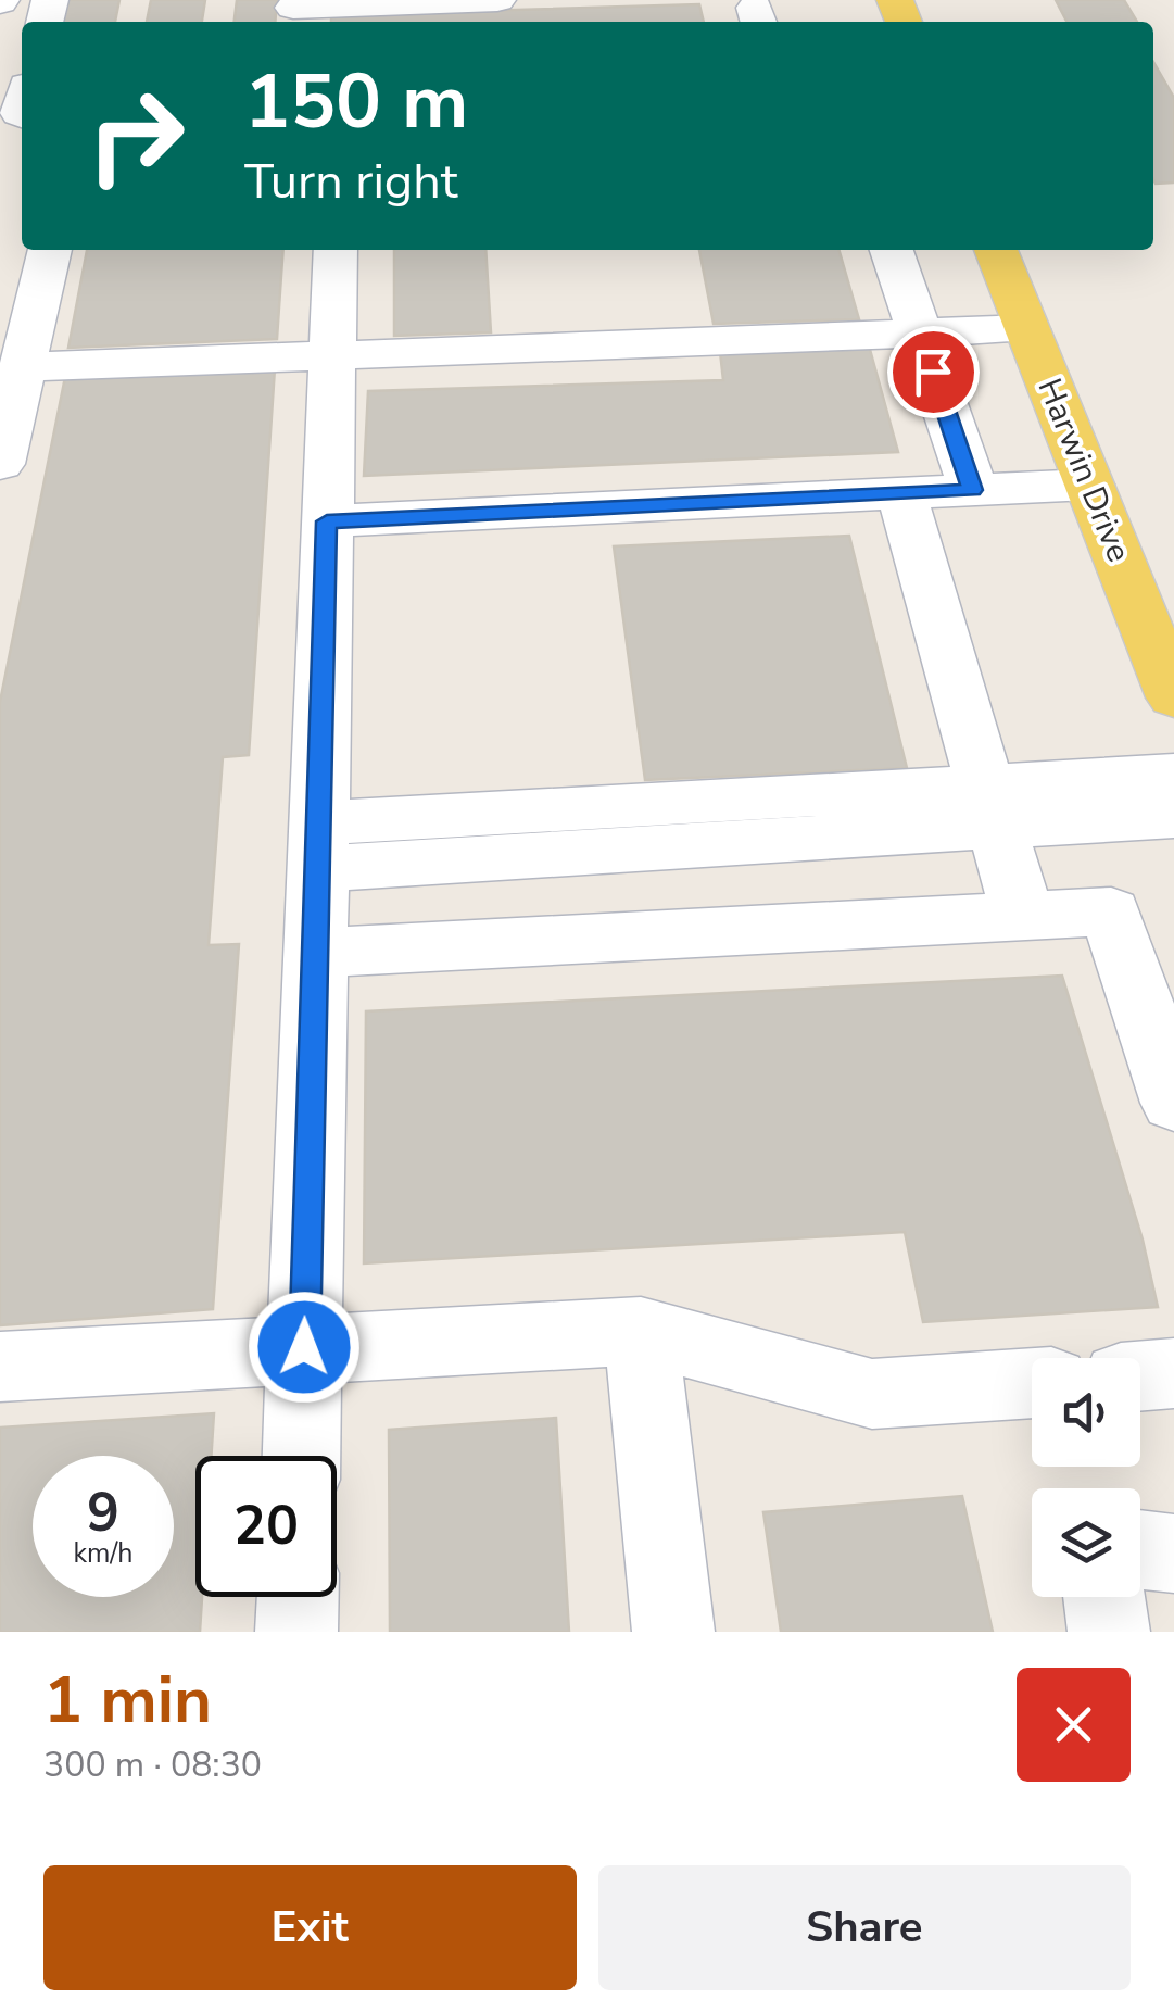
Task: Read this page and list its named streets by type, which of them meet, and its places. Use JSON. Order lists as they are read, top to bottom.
{
  "streets": {
    "main road": ["Harwin Drive"]
  },
  "page": {
    "turn": ["150 m", "Turn right"],
    "speed": "9 km/h",
    "limit": "20",
    "heading": ["1 min", "300 m · 08:30"],
    "buttons": ["Exit", "Share"]
  }
}
